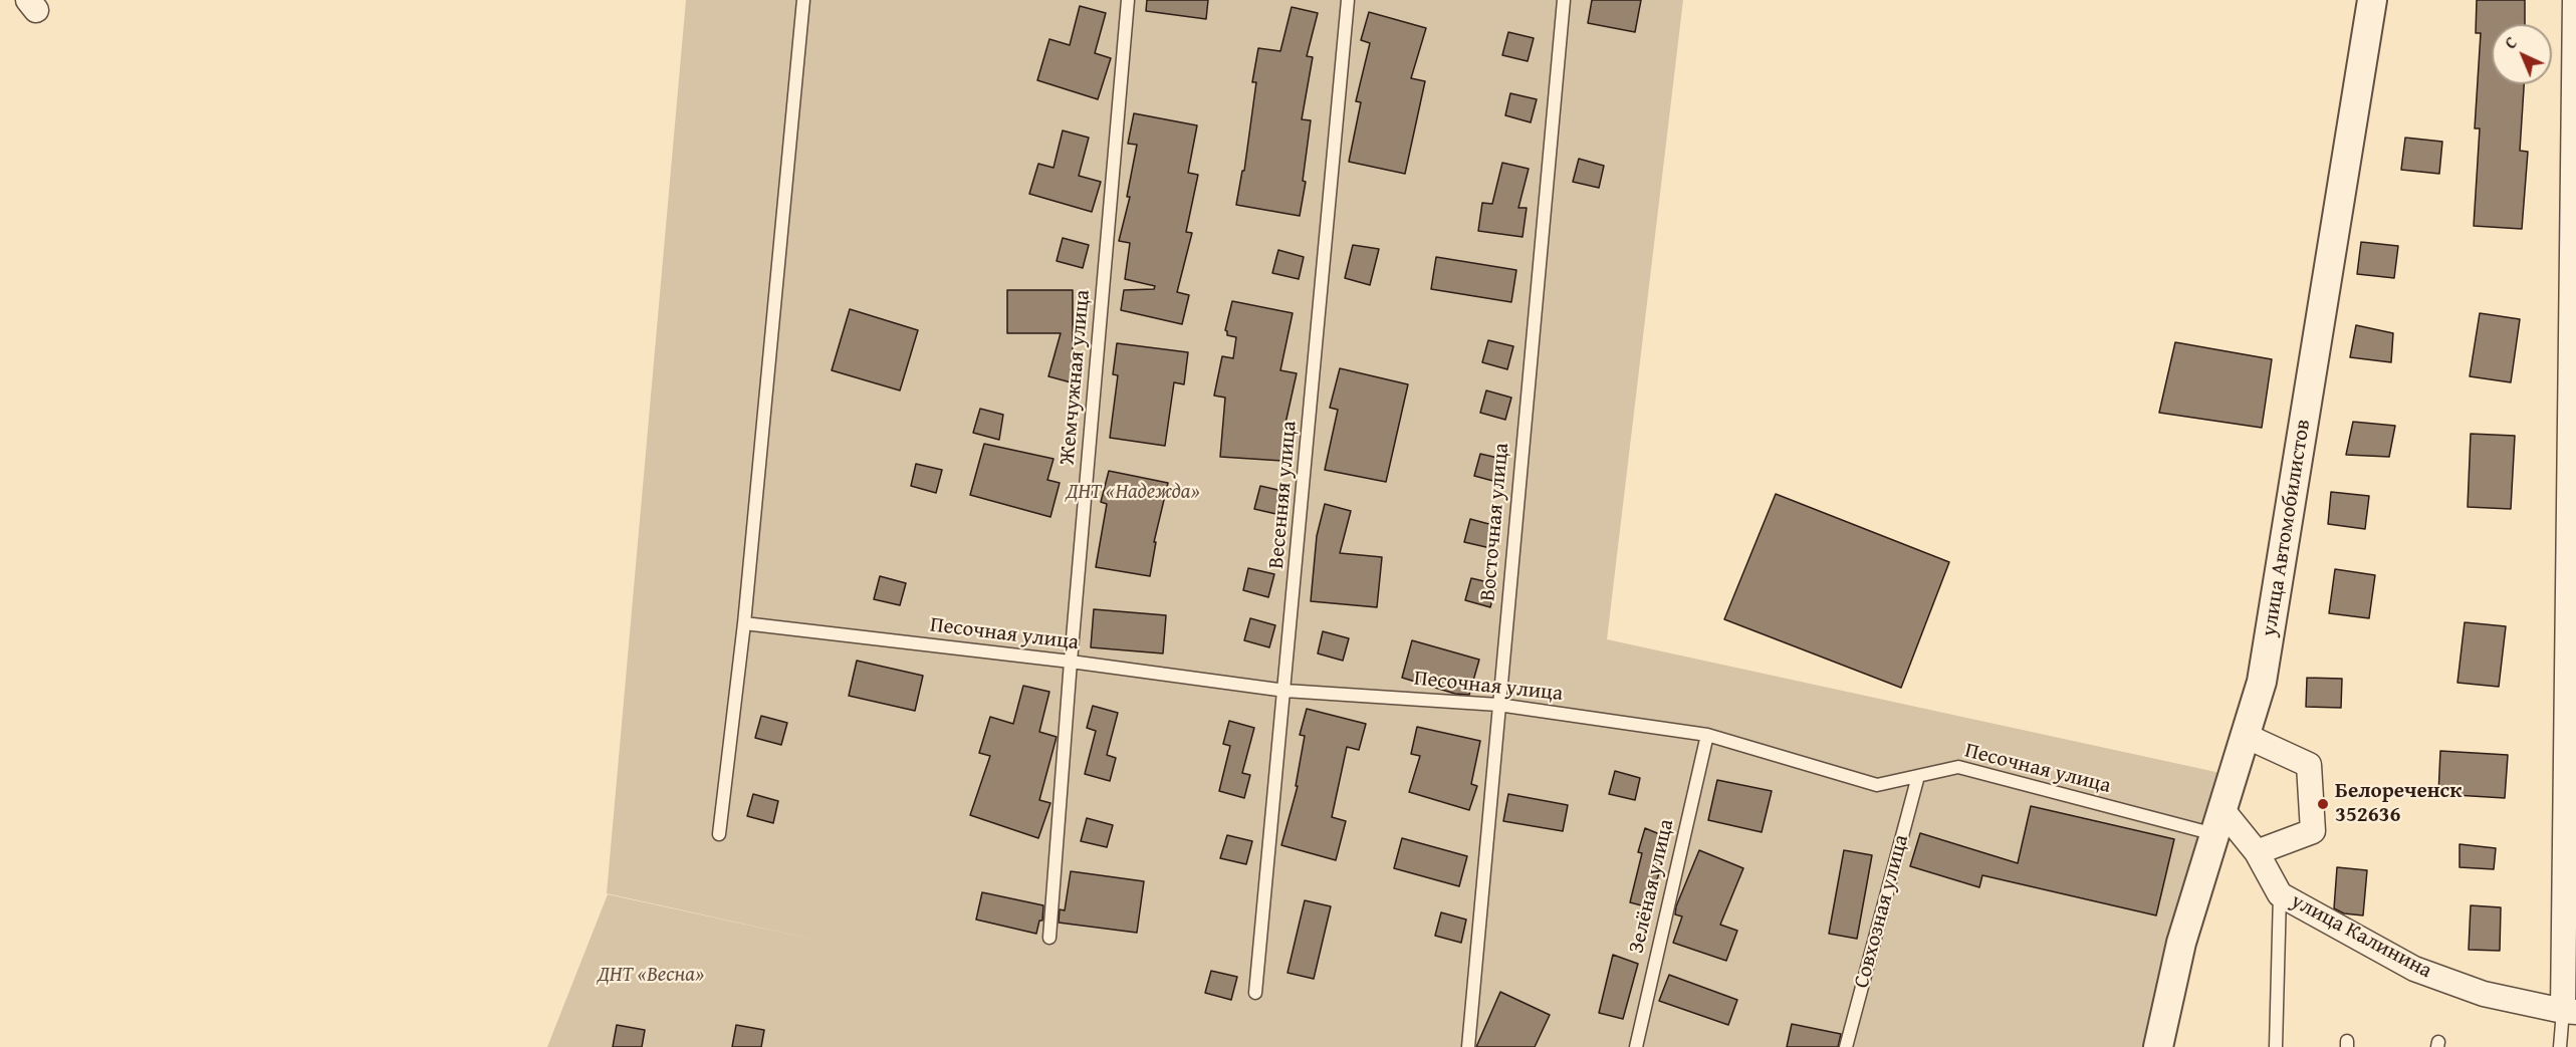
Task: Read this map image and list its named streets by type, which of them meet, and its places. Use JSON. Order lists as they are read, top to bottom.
{
  "streets": {
    "street": ["улица Автомобилистов", "улица Калинина"],
    "lane": [
      "Жемчужная улица",
      "Весенняя улица",
      "Восточная улица",
      "Песочная улица",
      "Зелёная улица",
      "Совхозная улица"
    ]
  },
  "crossings": [
    ["Жемчужная улица", "Песочная улица"],
    ["Весенняя улица", "Песочная улица"],
    ["Восточная улица", "Песочная улица"],
    ["улица Автомобилистов", "Песочная улица"],
    ["улица Автомобилистов", "улица Калинина"],
    ["Песочная улица", "Зелёная улица"],
    ["Песочная улица", "Совхозная улица"],
    ["Песочная улица", "улица Калинина"]
  ],
  "parks": ["ДНТ «Надежда»", "ДНТ «Весна»"],
  "places": ["Белореченск 352636"],
  "north": "top left"
}
